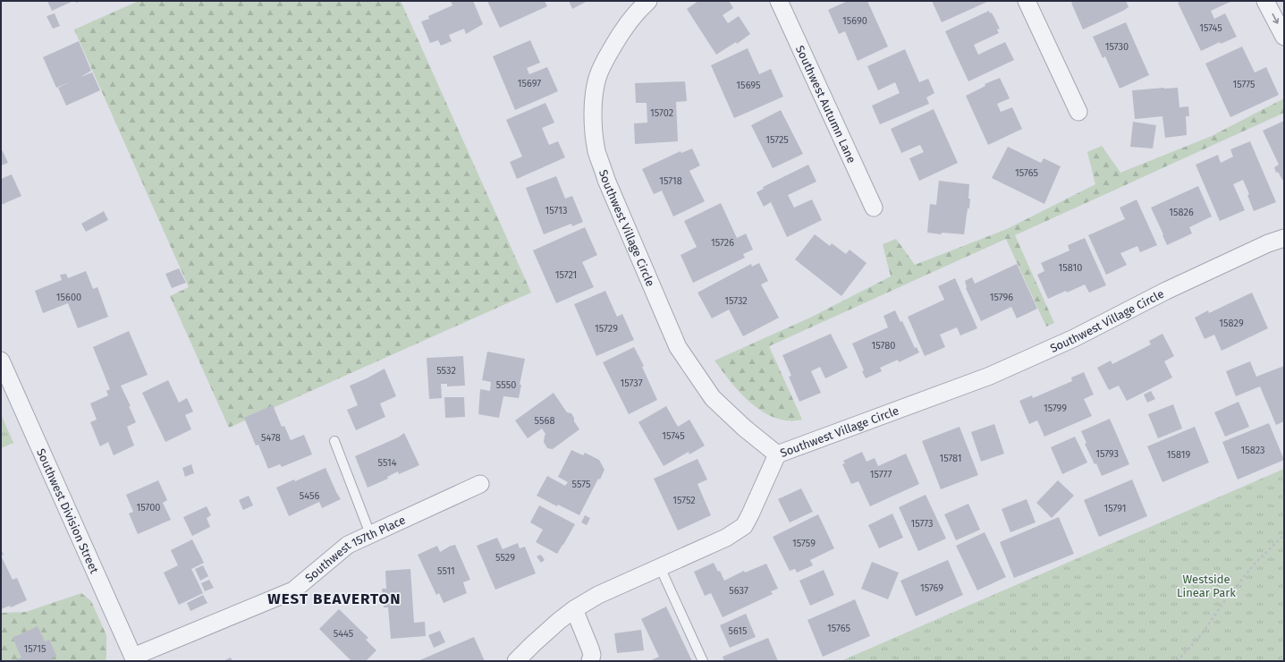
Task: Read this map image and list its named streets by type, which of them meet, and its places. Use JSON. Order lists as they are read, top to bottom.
{
  "streets": {
    "street": [
      "Southwest Autumn Lane",
      "Southwest Village Circle",
      "Southwest Division Street",
      "Southwest 157th Place"
    ]
  },
  "crossings": [
    ["Southwest Division Street", "Southwest 157th Place"]
  ],
  "districts": ["WEST BEAVERTON"],
  "parks": ["Westside Linear Park"],
  "house_numbers": [
    "15690",
    "15745",
    "15730",
    "15697",
    "15775",
    "15695",
    "15702",
    "15725",
    "15765",
    "15718",
    "15713",
    "15826",
    "15726",
    "15810",
    "15721",
    "15600",
    "15796",
    "15732",
    "15829",
    "15729",
    "15780",
    "5532",
    "15737",
    "5550",
    "15799",
    "5568",
    "15745",
    "5478",
    "15823",
    "15793",
    "15819",
    "15781",
    "5514",
    "15777",
    "5575",
    "5456",
    "15752",
    "15700",
    "15791",
    "15773",
    "15759",
    "5529",
    "5511",
    "15769",
    "5637",
    "15765",
    "5615",
    "5445",
    "15715"
  ]
}
